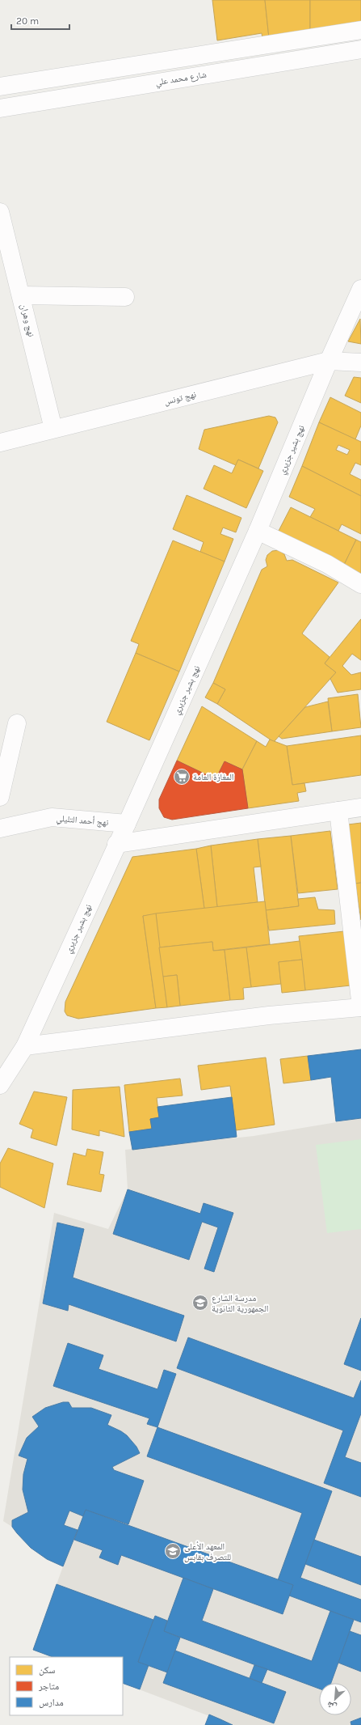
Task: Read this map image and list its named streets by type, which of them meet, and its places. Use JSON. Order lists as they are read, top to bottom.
{
  "streets": {
    "street": [
      "شارع محمد علي",
      "نهج وهران",
      "نهج تونس",
      "نهج بشير جزيري",
      "نهج أحمد التليلي"
    ]
  },
  "crossings": [
    ["نهج وهران", "نهج تونس"],
    ["نهج تونس", "نهج بشير جزيري"],
    ["نهج بشير جزيري", "نهج أحمد التليلي"]
  ],
  "places": {
    "supermarket": ["المغازة العامة"],
    "school or university": ["مدرسة الشارع الجمهورية الثانوية", "المعهد الأعلى للتصرف بقابس"]
  },
  "legend": ["سكن", "متاجر", "مدارس"],
  "scale_bar": "20 m",
  "north": "bottom left"
}
